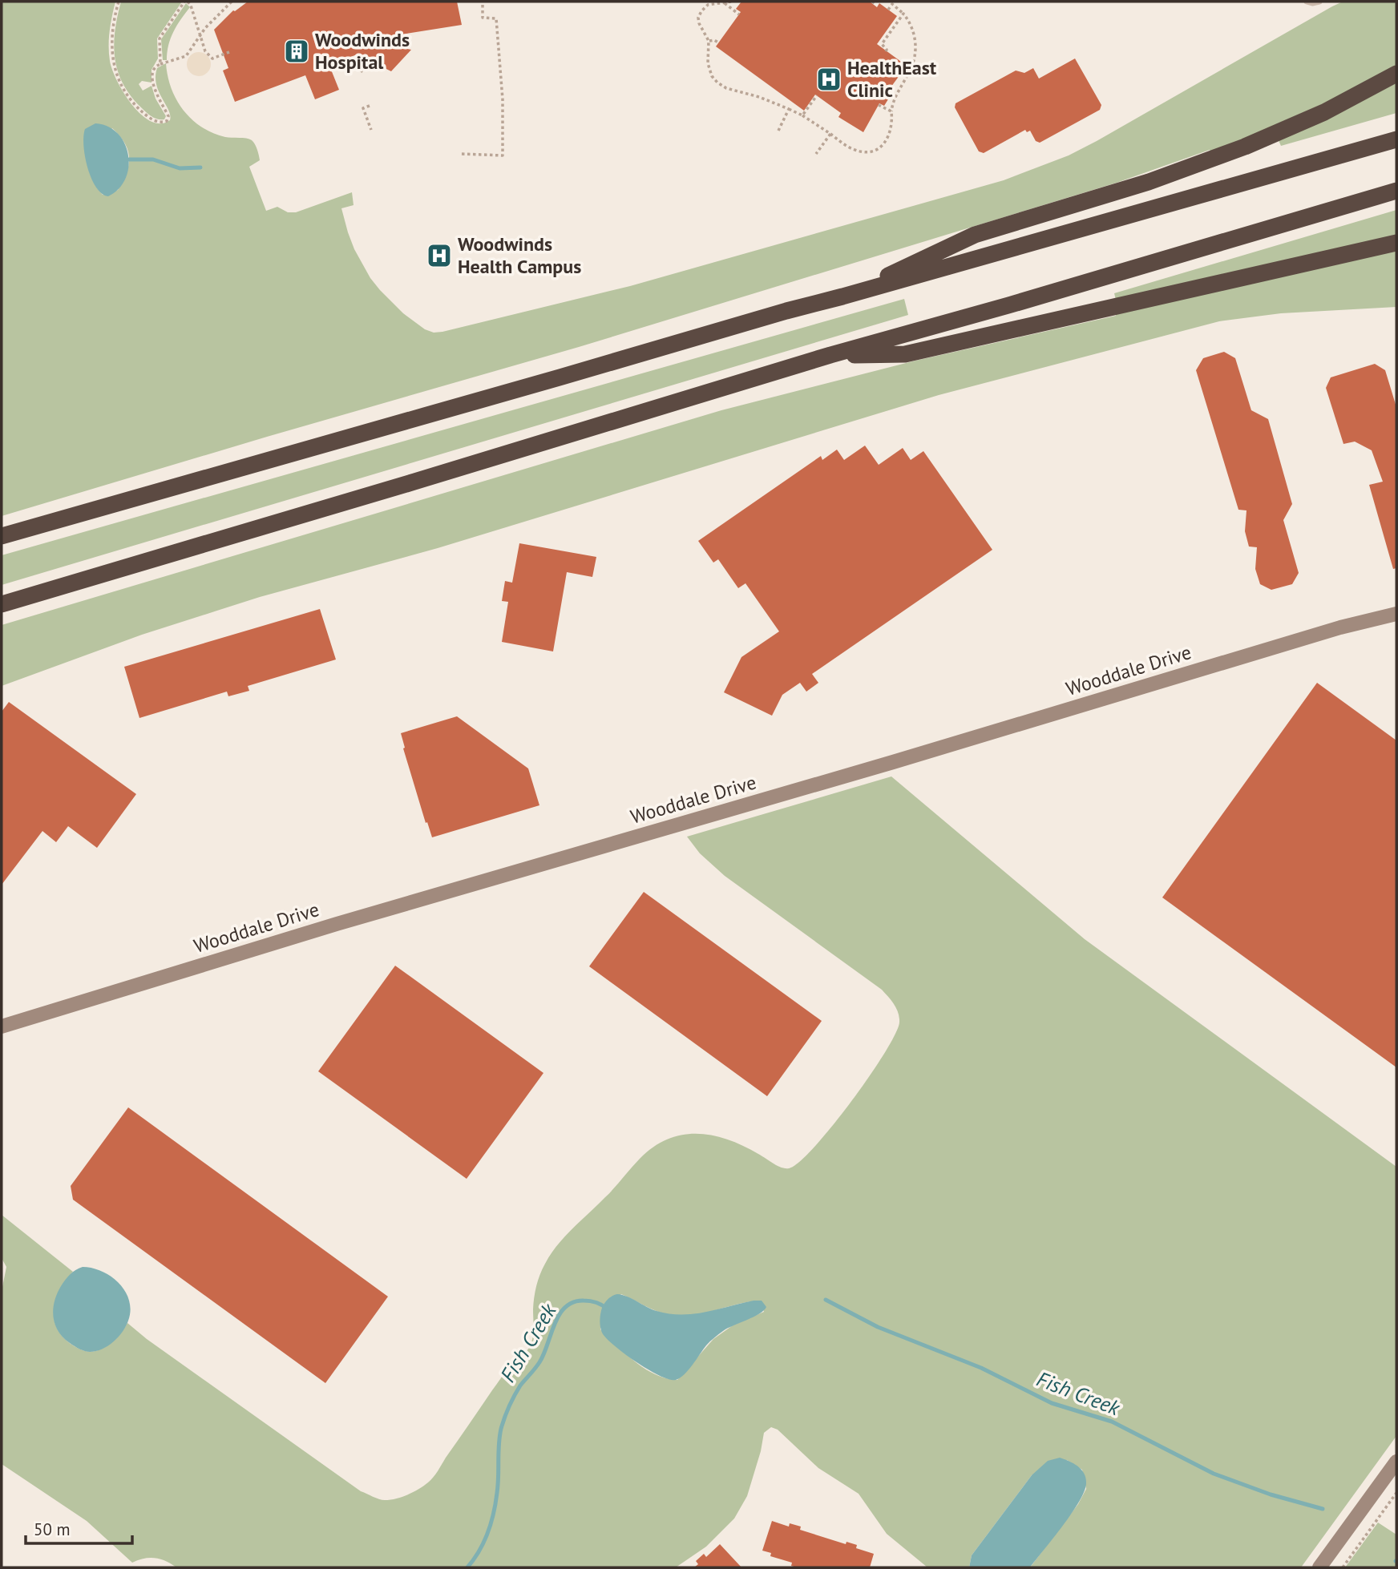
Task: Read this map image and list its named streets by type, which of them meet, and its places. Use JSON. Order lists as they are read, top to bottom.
{
  "streets": {
    "street": ["Wooddale Drive"]
  },
  "water": ["Fish Creek"],
  "places": {
    "building": ["Woodwinds Hospital"],
    "hospital": ["HealthEast Clinic", "Woodwinds Health Campus"]
  },
  "scale_bar": "50 m"
}
